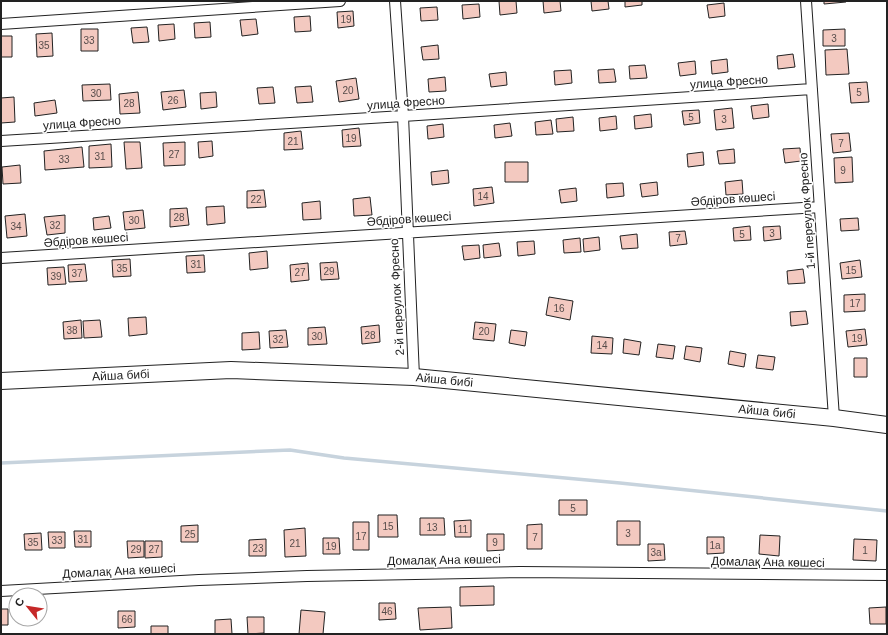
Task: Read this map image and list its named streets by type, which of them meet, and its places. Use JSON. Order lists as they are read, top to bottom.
{
  "streets": {
    "main road": ["Айша бибі"],
    "street": [
      "улица Фресно",
      "Әбдіров көшесі",
      "1-й переулок Фресно",
      "2-й переулок Фресно",
      "Домалақ Ана көшесі"
    ]
  },
  "crossings": [
    ["улица Фресно", "1-й переулок Фресно"],
    ["улица Фресно", "2-й переулок Фресно"],
    ["Әбдіров көшесі", "1-й переулок Фресно"],
    ["Әбдіров көшесі", "2-й переулок Фресно"],
    ["1-й переулок Фресно", "Айша бибі"],
    ["2-й переулок Фресно", "Айша бибі"]
  ],
  "house_numbers": [
    "19",
    "3",
    "33",
    "35",
    "20",
    "5",
    "30",
    "26",
    "28",
    "5",
    "3",
    "19",
    "21",
    "7",
    "27",
    "31",
    "33",
    "9",
    "14",
    "22",
    "28",
    "30",
    "32",
    "34",
    "3",
    "5",
    "7",
    "31",
    "35",
    "15",
    "29",
    "27",
    "37",
    "39",
    "17",
    "16",
    "38",
    "20",
    "28",
    "30",
    "19",
    "32",
    "14",
    "5",
    "15",
    "13",
    "11",
    "3",
    "25",
    "17",
    "7",
    "31",
    "33",
    "35",
    "9",
    "21",
    "1а",
    "19",
    "23",
    "29",
    "27",
    "1",
    "3а",
    "46",
    "66"
  ],
  "north": "top left"
}
